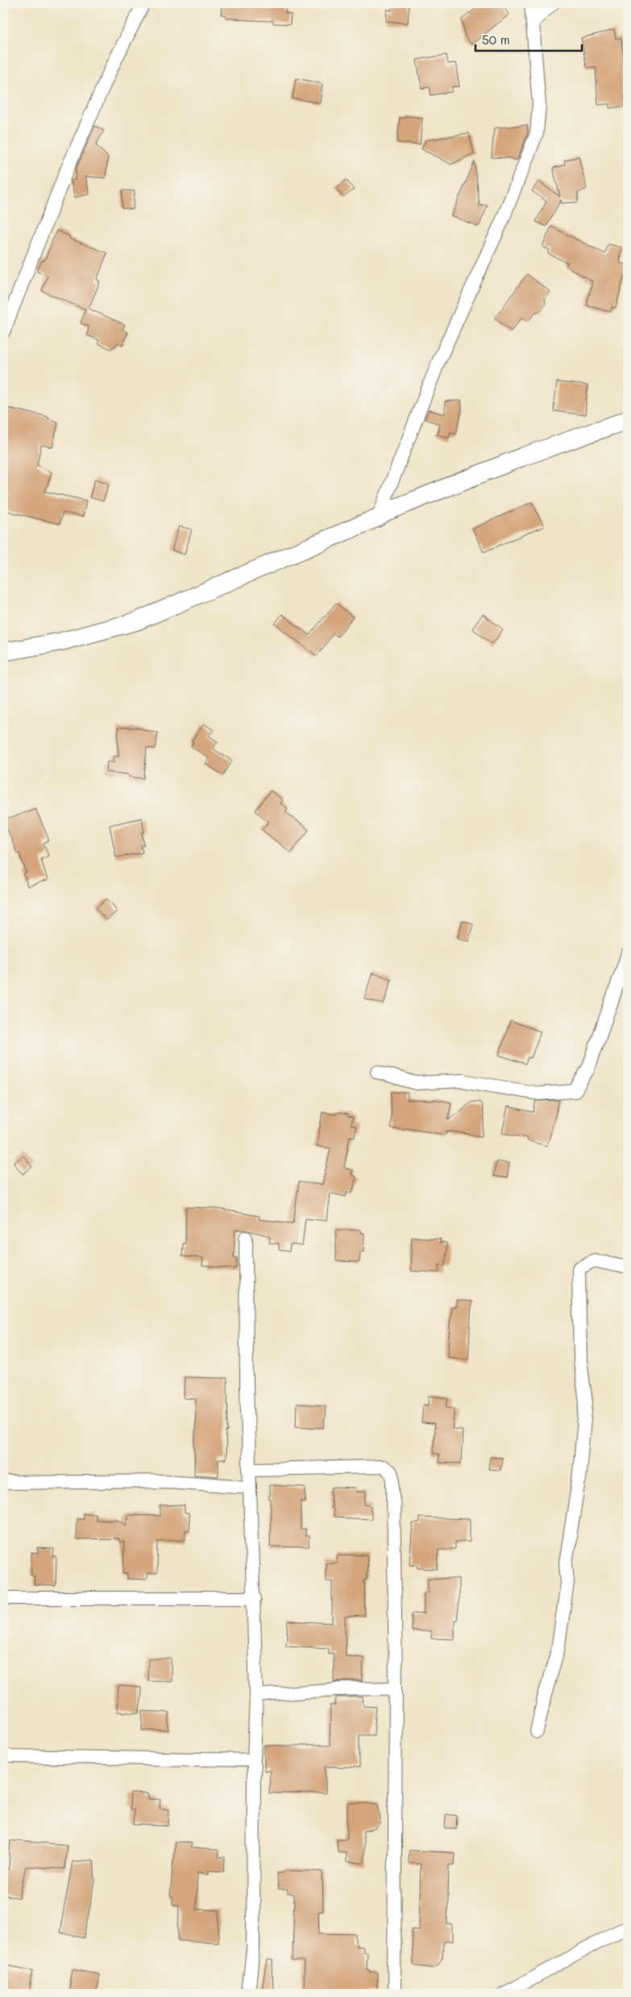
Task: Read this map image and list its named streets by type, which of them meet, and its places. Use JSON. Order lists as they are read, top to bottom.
{
  "scale_bar": "50 m"
}
